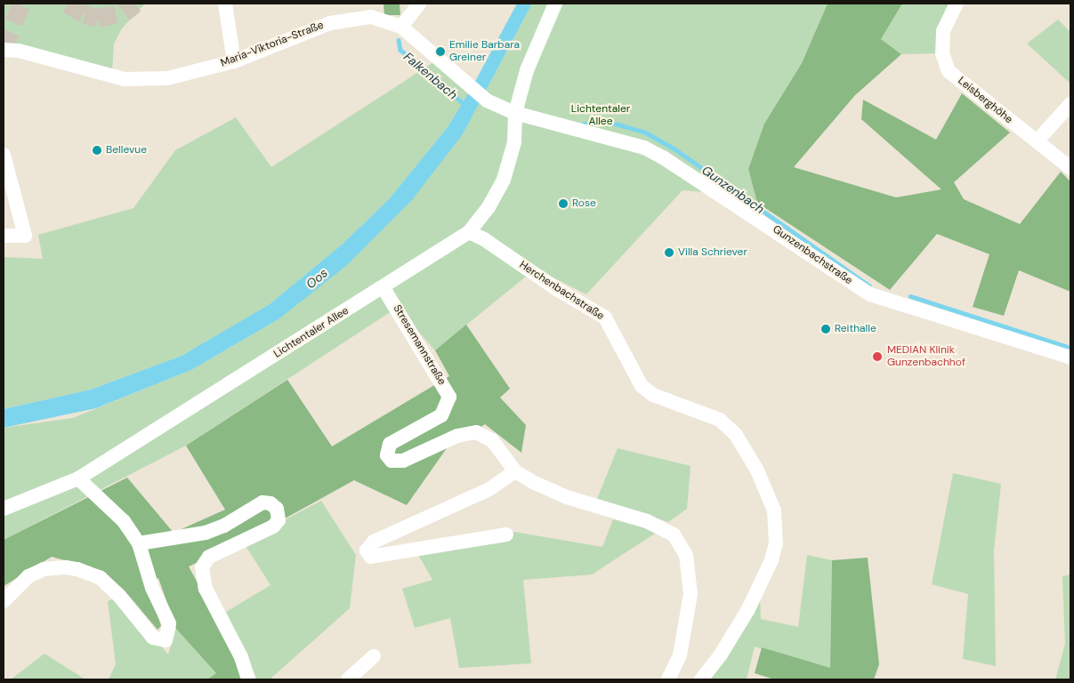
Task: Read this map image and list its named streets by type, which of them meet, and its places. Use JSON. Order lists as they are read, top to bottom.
{
  "streets": {
    "street": [
      "Maria-Viktoria-Straße",
      "Leisberghöhe",
      "Gunzenbachstraße",
      "Herchenbachstraße",
      "Lichtentaler Allee",
      "Stresemannstraße"
    ]
  },
  "crossings": [
    ["Maria-Viktoria-Straße", "Gunzenbachstraße"],
    ["Maria-Viktoria-Straße", "Lichtentaler Allee"],
    ["Gunzenbachstraße", "Lichtentaler Allee"],
    ["Herchenbachstraße", "Lichtentaler Allee"],
    ["Lichtentaler Allee", "Stresemannstraße"]
  ],
  "water": ["Falkenbach", "Gunzenbach", "Oos"],
  "parks": ["Lichtentaler Allee"],
  "places": [
    "Emilie Barbara Greiner",
    "Bellevue",
    "Rose",
    "Villa Schriever",
    "Reithalle",
    "MEDIAN Klinik Gunzenbachhof"
  ]
}
